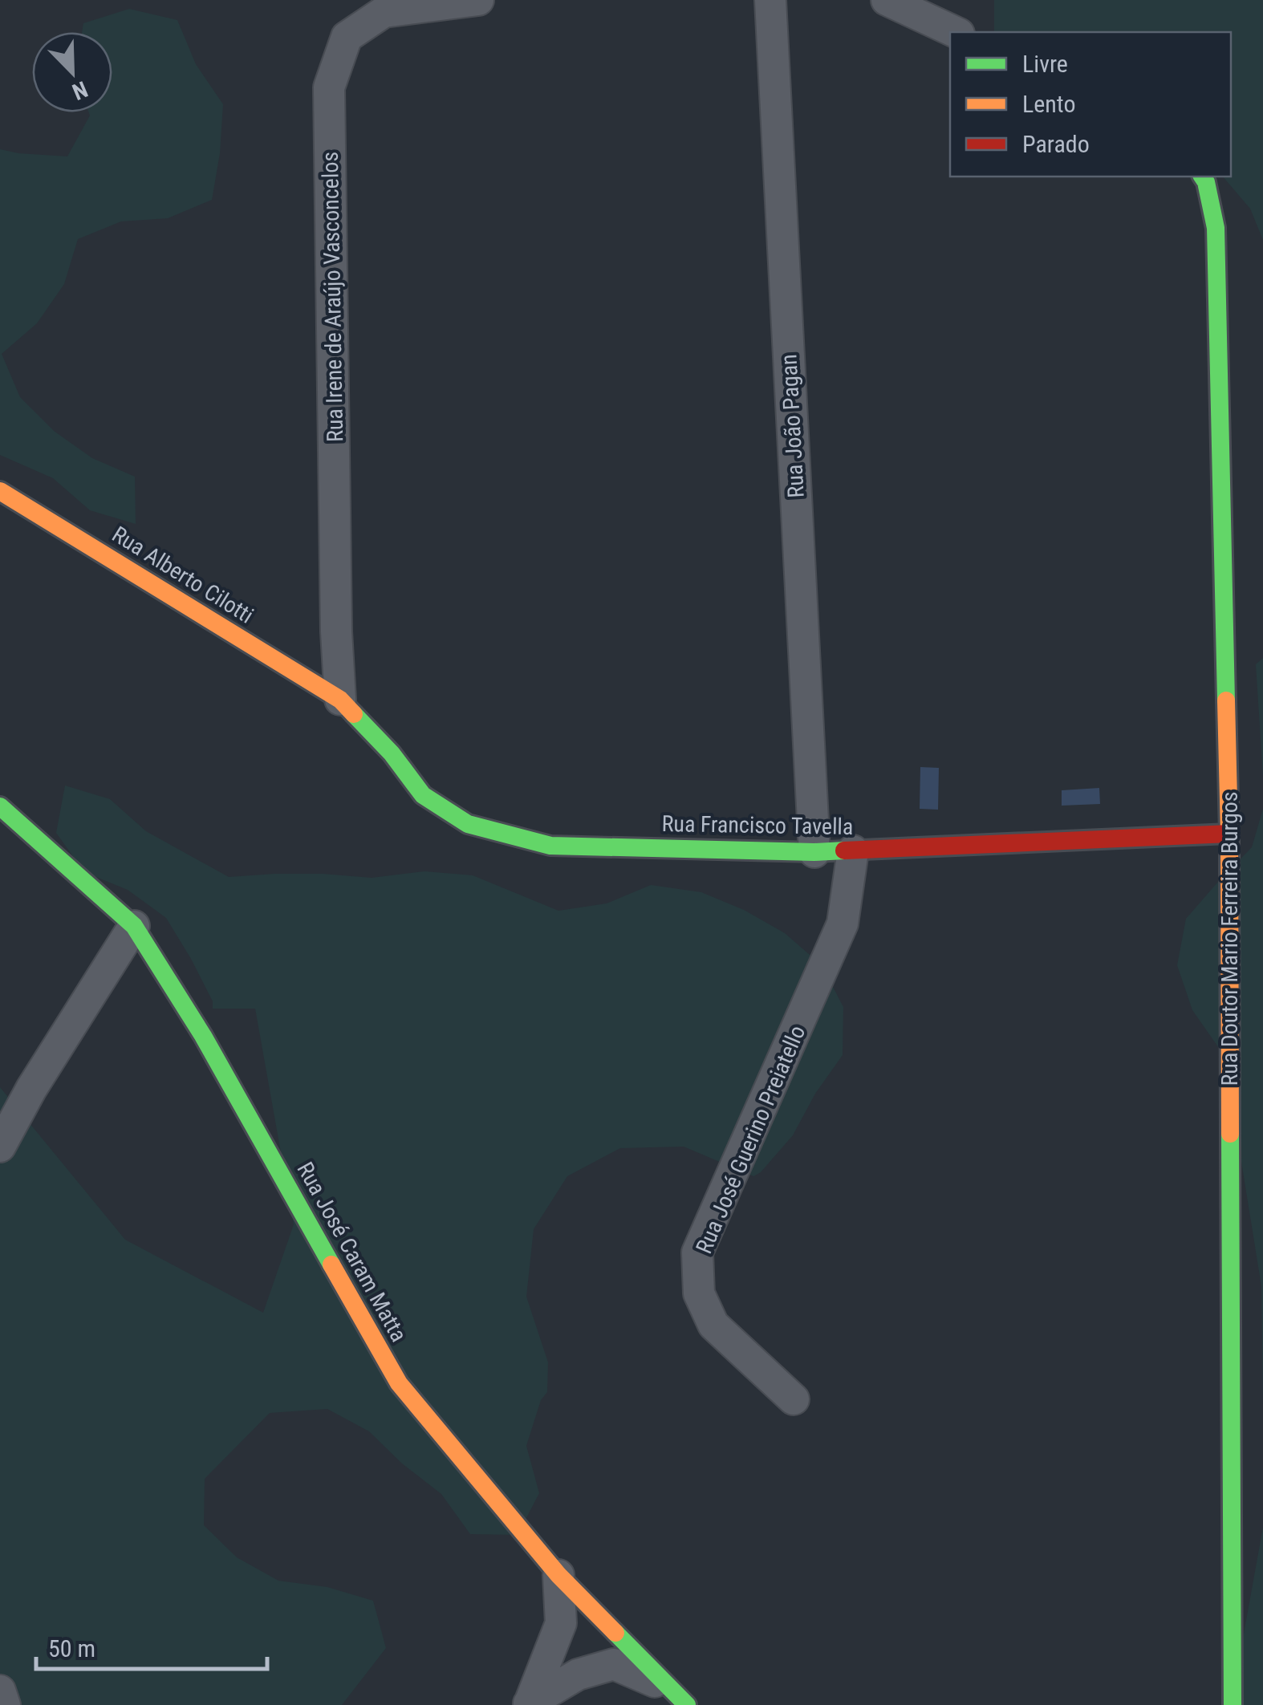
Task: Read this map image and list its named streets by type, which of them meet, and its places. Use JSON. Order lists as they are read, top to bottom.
{
  "streets": {
    "street": [
      "Rua Irene de Araújo Vasconcelos",
      "Rua João Pagan",
      "Rua Alberto Cilotti",
      "Rua Francisco Tavella",
      "Rua Doutor Mario Ferreira Burgos",
      "Rua José Guerino Preiatello",
      "Rua José Caram Matta"
    ]
  },
  "crossings": [
    ["Rua Irene de Araújo Vasconcelos", "Rua Alberto Cilotti"],
    ["Rua Irene de Araújo Vasconcelos", "Rua Francisco Tavella"],
    ["Rua João Pagan", "Rua Francisco Tavella"],
    ["Rua Alberto Cilotti", "Rua Francisco Tavella"],
    ["Rua Francisco Tavella", "Rua Doutor Mario Ferreira Burgos"],
    ["Rua Francisco Tavella", "Rua José Guerino Preiatello"]
  ],
  "legend": ["Livre", "Lento", "Parado"],
  "scale_bar": "50 m",
  "north": "bottom right"
}
